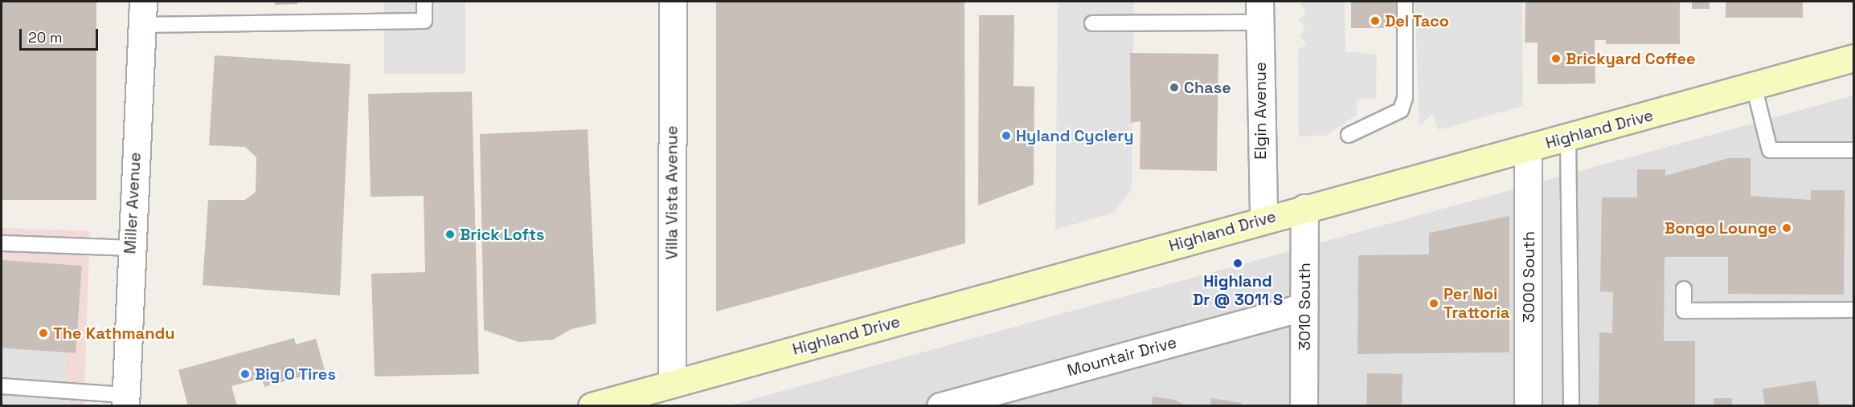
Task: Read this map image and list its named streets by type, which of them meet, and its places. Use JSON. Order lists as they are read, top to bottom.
{
  "streets": {
    "main road": ["Highland Drive"],
    "street": [
      "Elgin Avenue",
      "Villa Vista Avenue",
      "Miller Avenue",
      "3000 South",
      "3010 South",
      "Mountair Drive"
    ]
  },
  "crossings": [
    ["Elgin Avenue", "Highland Drive"],
    ["Highland Drive", "Villa Vista Avenue"],
    ["Highland Drive", "3000 South"],
    ["Highland Drive", "3010 South"],
    ["3010 South", "Mountair Drive"]
  ],
  "places": [
    "Del Taco",
    "Brickyard Coffee",
    "Chase",
    "Hyland Cyclery",
    "Bongo Lounge",
    "Brick Lofts",
    "Highland Dr @ 3011 S",
    "Per Noi Trattoria",
    "The Kathmandu",
    "Big O Tires"
  ],
  "scale_bar": "20 m"
}
